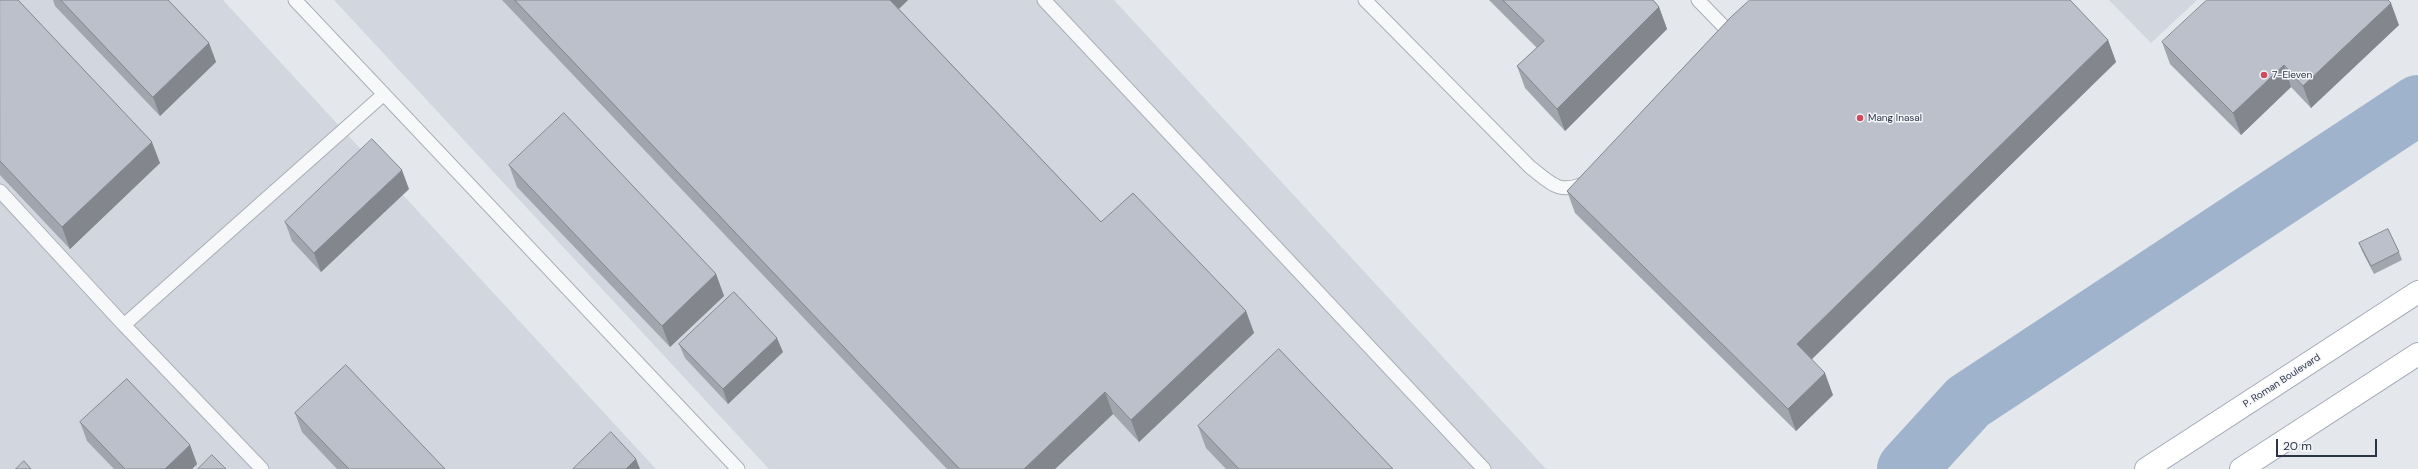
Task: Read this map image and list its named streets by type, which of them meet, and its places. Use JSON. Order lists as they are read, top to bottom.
{
  "streets": {
    "main road": ["P. Roman Boulevard"]
  },
  "places": ["7-Eleven", "Mang Inasal"],
  "scale_bar": "20 m"
}
